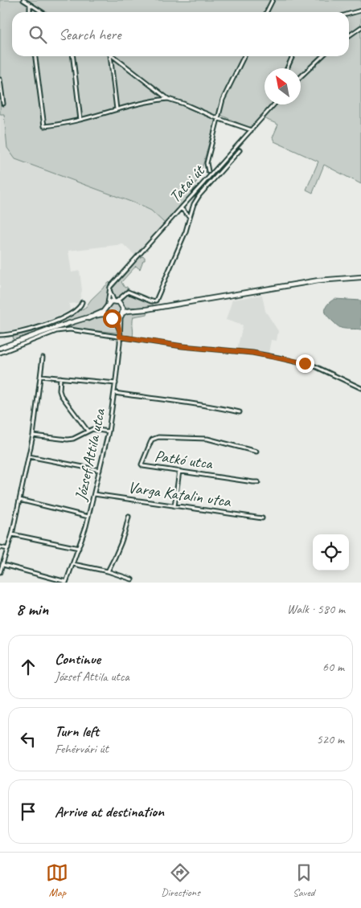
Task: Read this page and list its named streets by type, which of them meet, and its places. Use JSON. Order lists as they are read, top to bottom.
{
  "streets": {
    "street": [
      "Tatai út",
      "József Attila utca",
      "Patkó utca",
      "Varga Katalin utca"
    ]
  },
  "crossings": [
    ["Tatai út", "József Attila utca"],
    ["József Attila utca", "Varga Katalin utca"]
  ],
  "north": "top left",
  "page": {
    "search": "Search here",
    "heading": ["8 min", "Walk · 580 m"],
    "list": [
      ["Continue", "József Attila utca", "60 m"],
      ["Turn left", "Fehérvári út", "520 m"],
      "Arrive at destination"
    ],
    "nav": ["Map", "Directions", "Saved"]
  }
}
